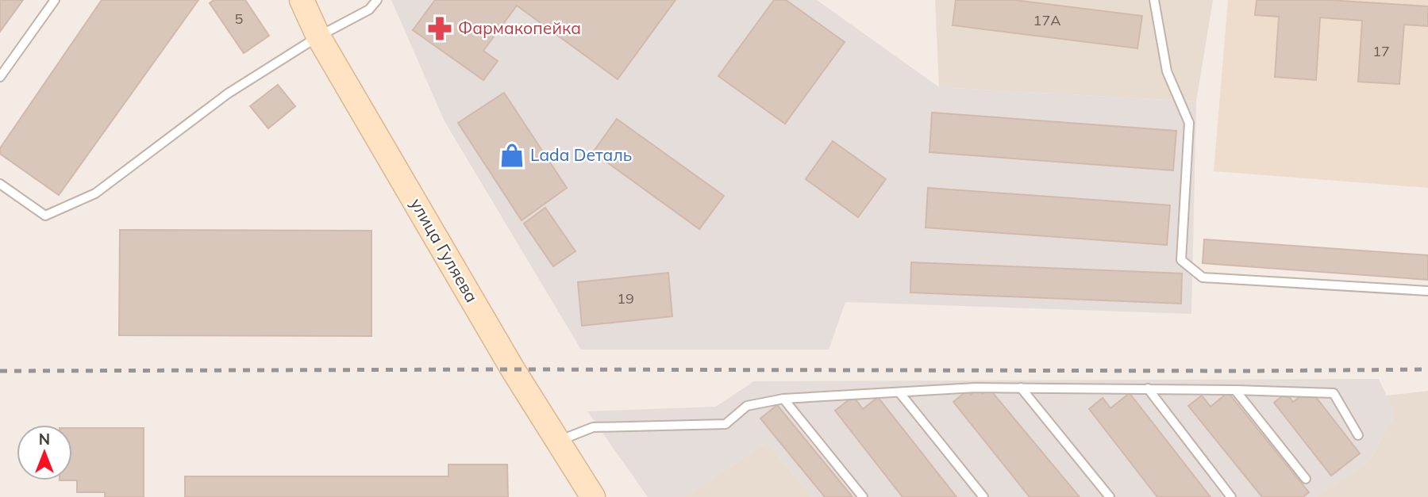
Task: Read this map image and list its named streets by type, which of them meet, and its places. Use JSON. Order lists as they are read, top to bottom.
{
  "streets": {
    "main road": ["улица Гуляева"]
  },
  "places": {
    "pharmacy": ["Фармакопейка"],
    "shop": ["Lada Dеталь"]
  },
  "house_numbers": [
    "5",
    "17А",
    "17",
    "19"
  ],
  "north": "top"
}
